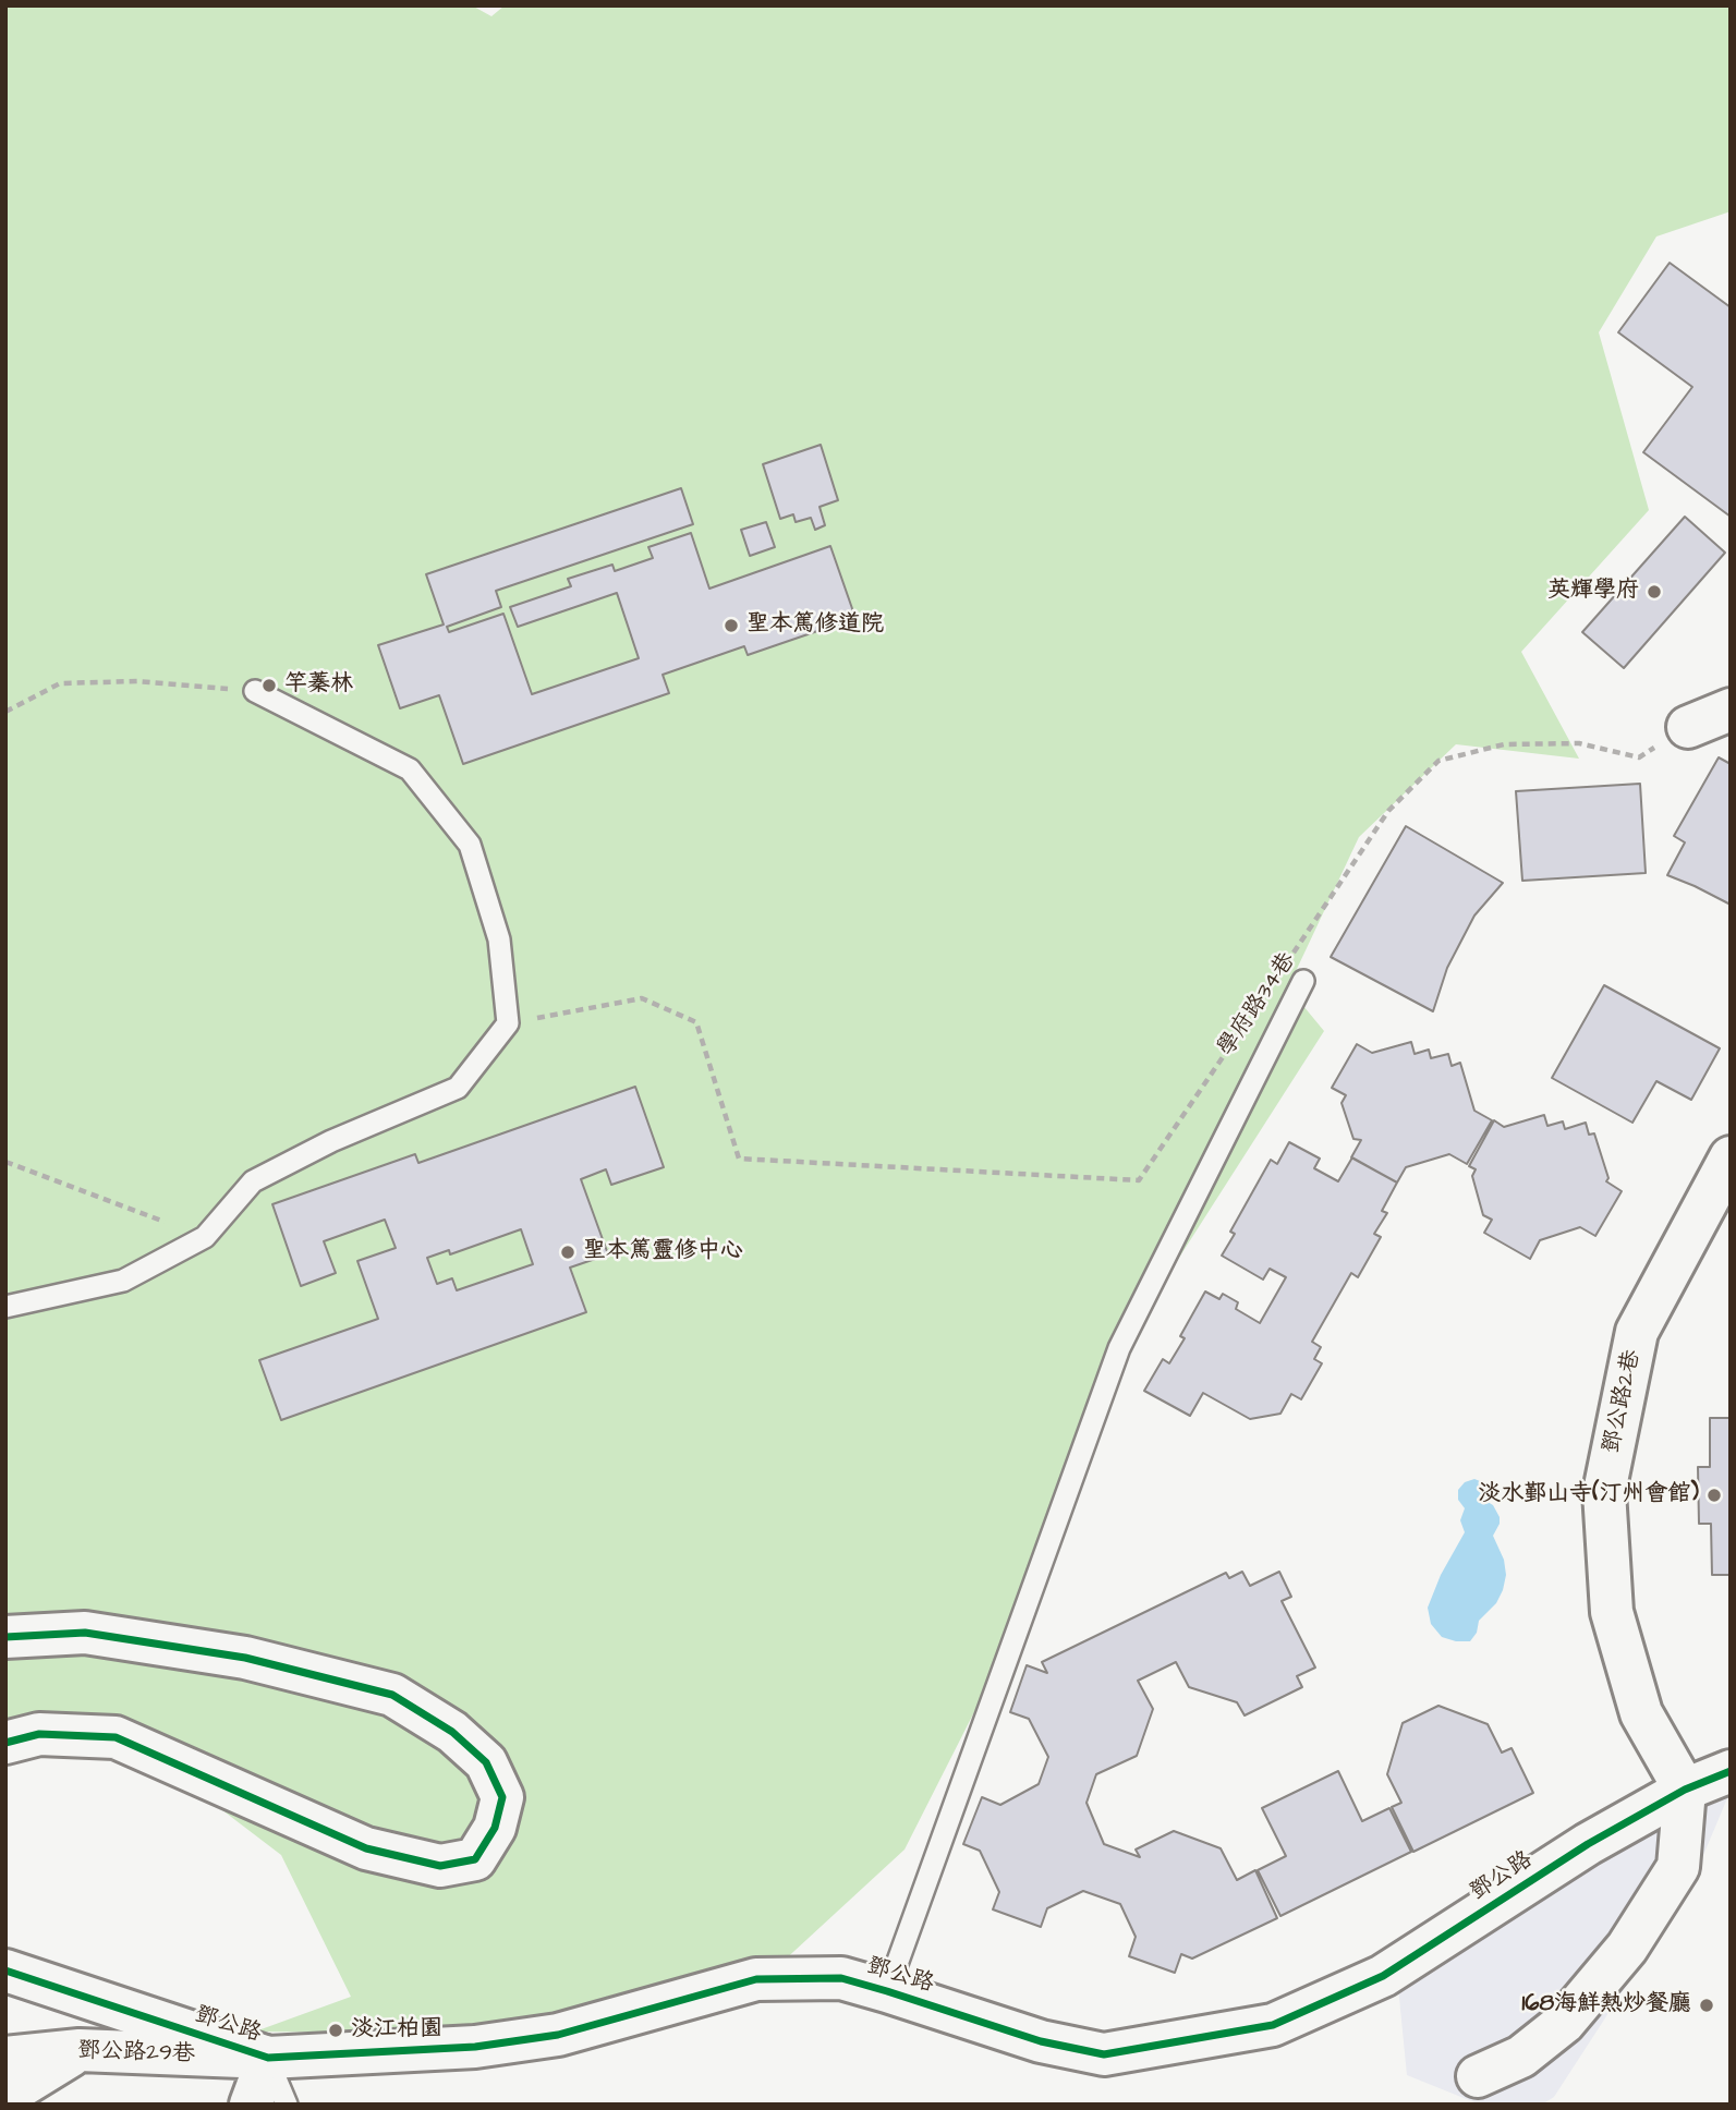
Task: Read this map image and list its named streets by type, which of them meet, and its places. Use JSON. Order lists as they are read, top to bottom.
{
  "streets": {
    "street": ["鄧公路2巷", "鄧公路", "鄧公路29巷"],
    "path": ["學府路34巷"]
  },
  "crossings": [
    ["鄧公路2巷", "鄧公路"],
    ["鄧公路", "鄧公路29巷"]
  ],
  "places": [
    "英輝學府",
    "聖本篤修道院",
    "竿蓁林",
    "聖本篤靈修中心",
    "淡水鄞山寺(汀州會館)",
    "168海鮮熱炒餐廳",
    "淡江柏園"
  ]
}
